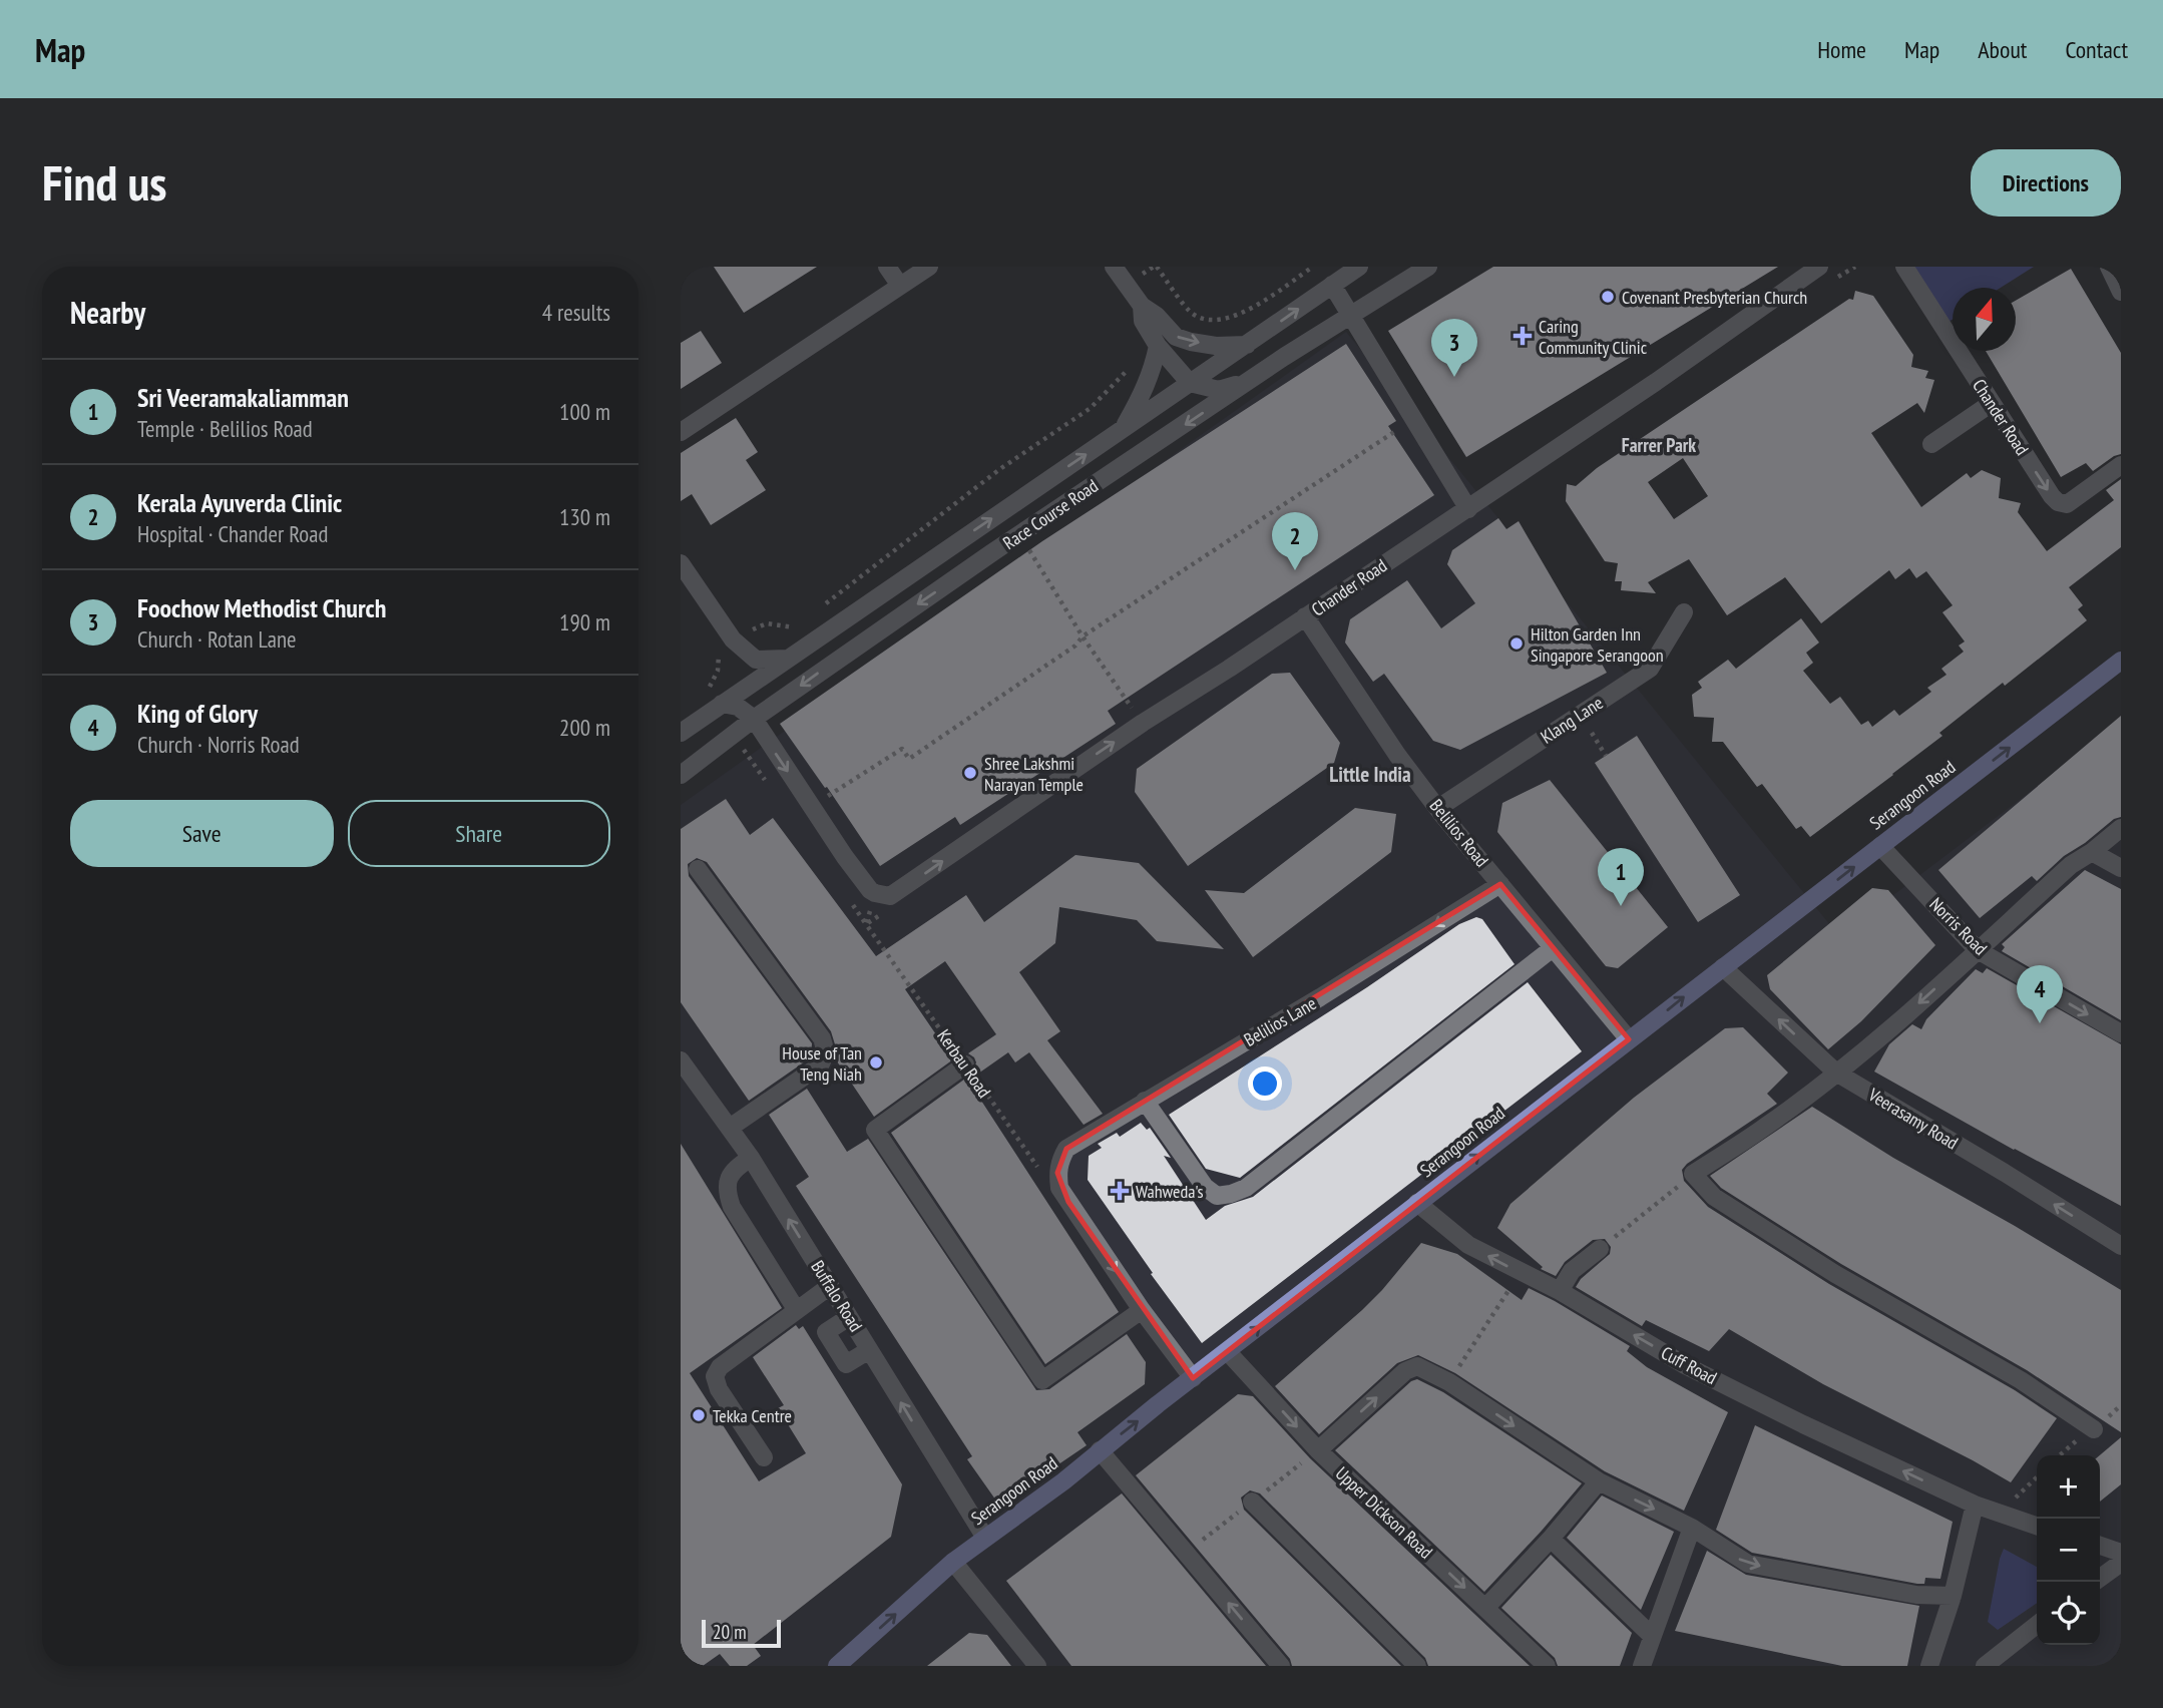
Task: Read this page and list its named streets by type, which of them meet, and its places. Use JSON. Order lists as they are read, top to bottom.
{
  "streets": {
    "main road": ["Serangoon Road"],
    "street": [
      "Chander Road",
      "Race Course Road",
      "Klang Lane",
      "Belilios Road",
      "Norris Road",
      "Belilios Lane",
      "Veerasamy Road",
      "Buffalo Road",
      "Cuff Road",
      "Upper Dickson Road"
    ],
    "path": ["Kerbau Road"]
  },
  "crossings": [
    ["Chander Road", "Belilios Road"],
    ["Chander Road", "Kerbau Road"],
    ["Klang Lane", "Belilios Road"],
    ["Serangoon Road", "Belilios Road"],
    ["Serangoon Road", "Norris Road"],
    ["Serangoon Road", "Veerasamy Road"],
    ["Serangoon Road", "Buffalo Road"],
    ["Serangoon Road", "Cuff Road"],
    ["Serangoon Road", "Upper Dickson Road"],
    ["Belilios Road", "Belilios Lane"],
    ["Belilios Lane", "Kerbau Road"]
  ],
  "one_way": [
    "Serangoon Road",
    "Norris Road",
    "Belilios Lane",
    "Veerasamy Road",
    "Buffalo Road"
  ],
  "districts": ["Farrer Park", "Little India"],
  "places": {
    "other": [
      "Covenant Presbyterian Church",
      "Hilton Garden Inn Singapore Serangoon",
      "Shree Lakshmi Narayan Temple",
      "House of Tan Teng Niah",
      "Tekka Centre"
    ],
    "health": ["Caring Community Clinic", "Wahweda's"]
  },
  "scale_bar": "20 m",
  "north": "top",
  "page": {
    "header": "Map",
    "nav": [
      "Home",
      "Map",
      "About",
      "Contact"
    ],
    "buttons": [
      "Directions",
      ["Save", "Share"]
    ],
    "title": "Find us",
    "heading": ["Nearby", "4 results"],
    "pins": [
      "3",
      "2",
      "1",
      "4"
    ],
    "list": [
      {
        "mark": "1",
        "name": "Sri Veeramakaliamman",
        "note": "Temple · Belilios Road",
        "value": "100 m"
      },
      {
        "mark": "2",
        "name": "Kerala Ayuverda Clinic",
        "note": "Hospital · Chander Road",
        "value": "130 m"
      },
      {
        "mark": "3",
        "name": "Foochow Methodist Church",
        "note": "Church · Rotan Lane",
        "value": "190 m"
      },
      {
        "mark": "4",
        "name": "King of Glory",
        "note": "Church · Norris Road",
        "value": "200 m"
      }
    ],
    "map_buttons": ["+", "−"],
    "scale": "20 m"
  }
}
